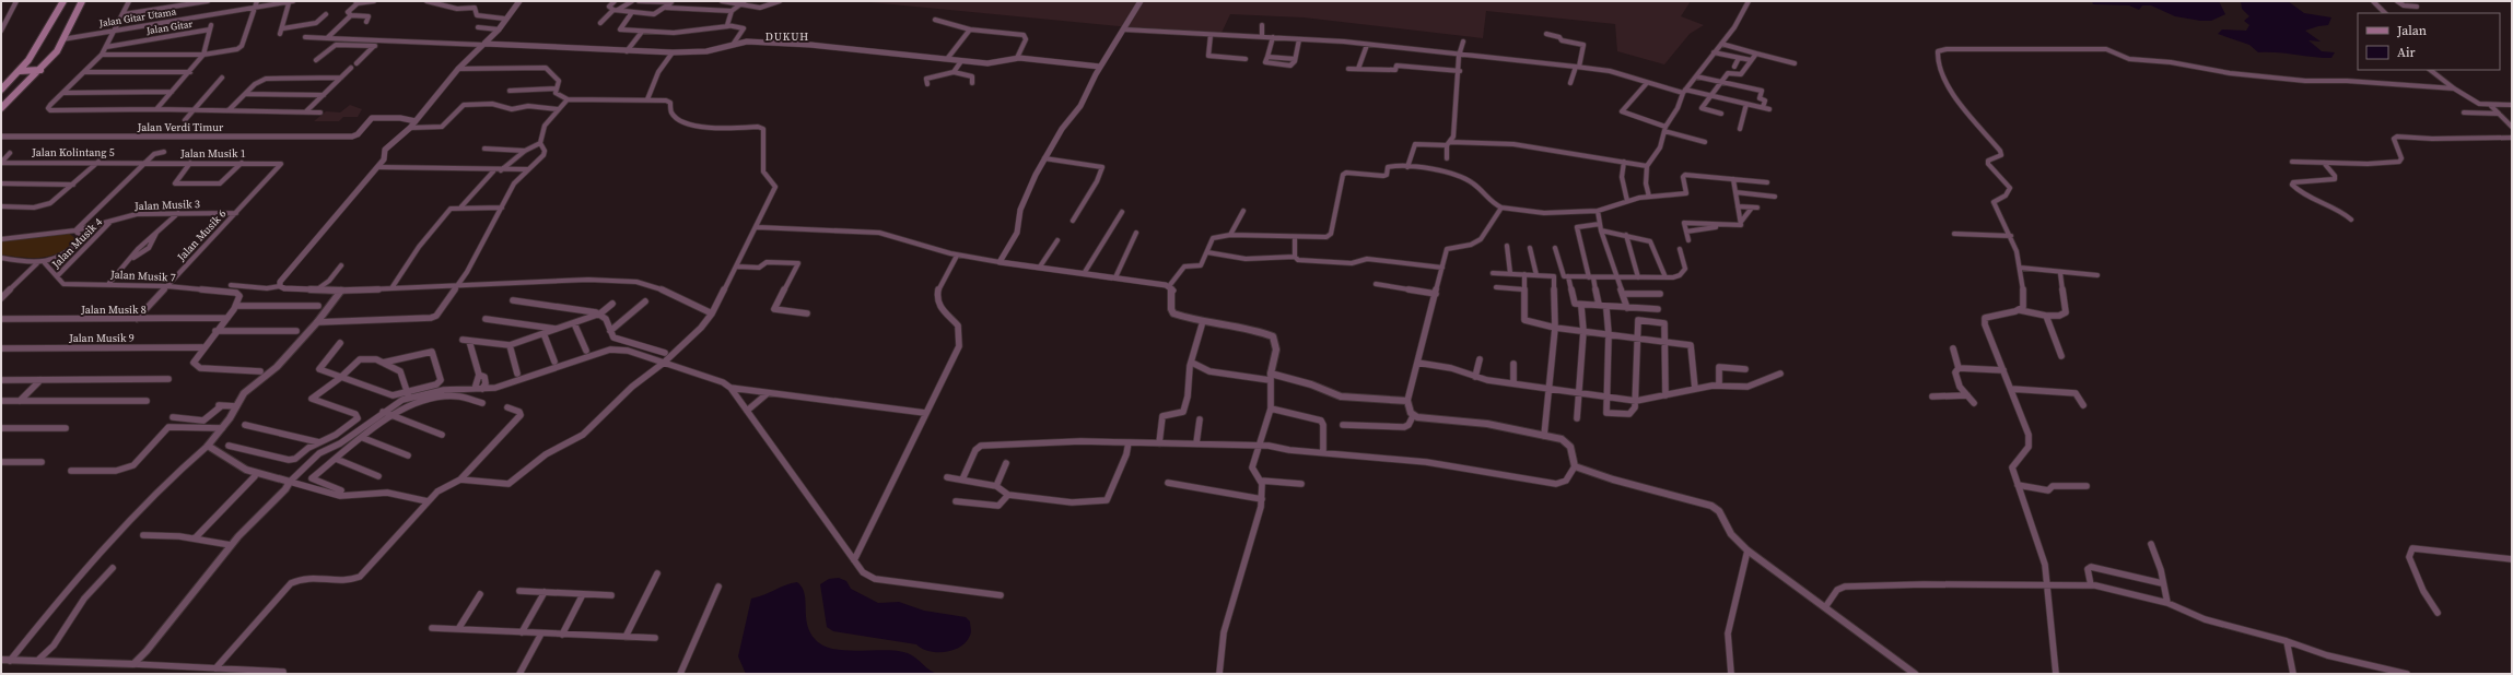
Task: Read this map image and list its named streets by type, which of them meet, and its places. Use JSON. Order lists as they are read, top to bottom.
{
  "streets": {
    "street": [
      "Jalan Gitar Utama",
      "Jalan Gitar",
      "Jalan Verdi Timur",
      "Jalan Kolintang 5",
      "Jalan Musik 1",
      "Jalan Musik 3",
      "Jalan Musik 6",
      "Jalan Musik 4",
      "Jalan Musik 7",
      "Jalan Musik 8",
      "Jalan Musik 9"
    ]
  },
  "crossings": [
    ["Jalan Kolintang 5", "Jalan Musik 1"],
    ["Jalan Musik 1", "Jalan Musik 6"],
    ["Jalan Musik 3", "Jalan Musik 6"],
    ["Jalan Musik 3", "Jalan Musik 4"],
    ["Jalan Musik 6", "Jalan Musik 7"],
    ["Jalan Musik 6", "Jalan Musik 8"],
    ["Jalan Musik 4", "Jalan Musik 7"]
  ],
  "districts": ["DUKUH"],
  "legend": ["Jalan", "Air"]
}
